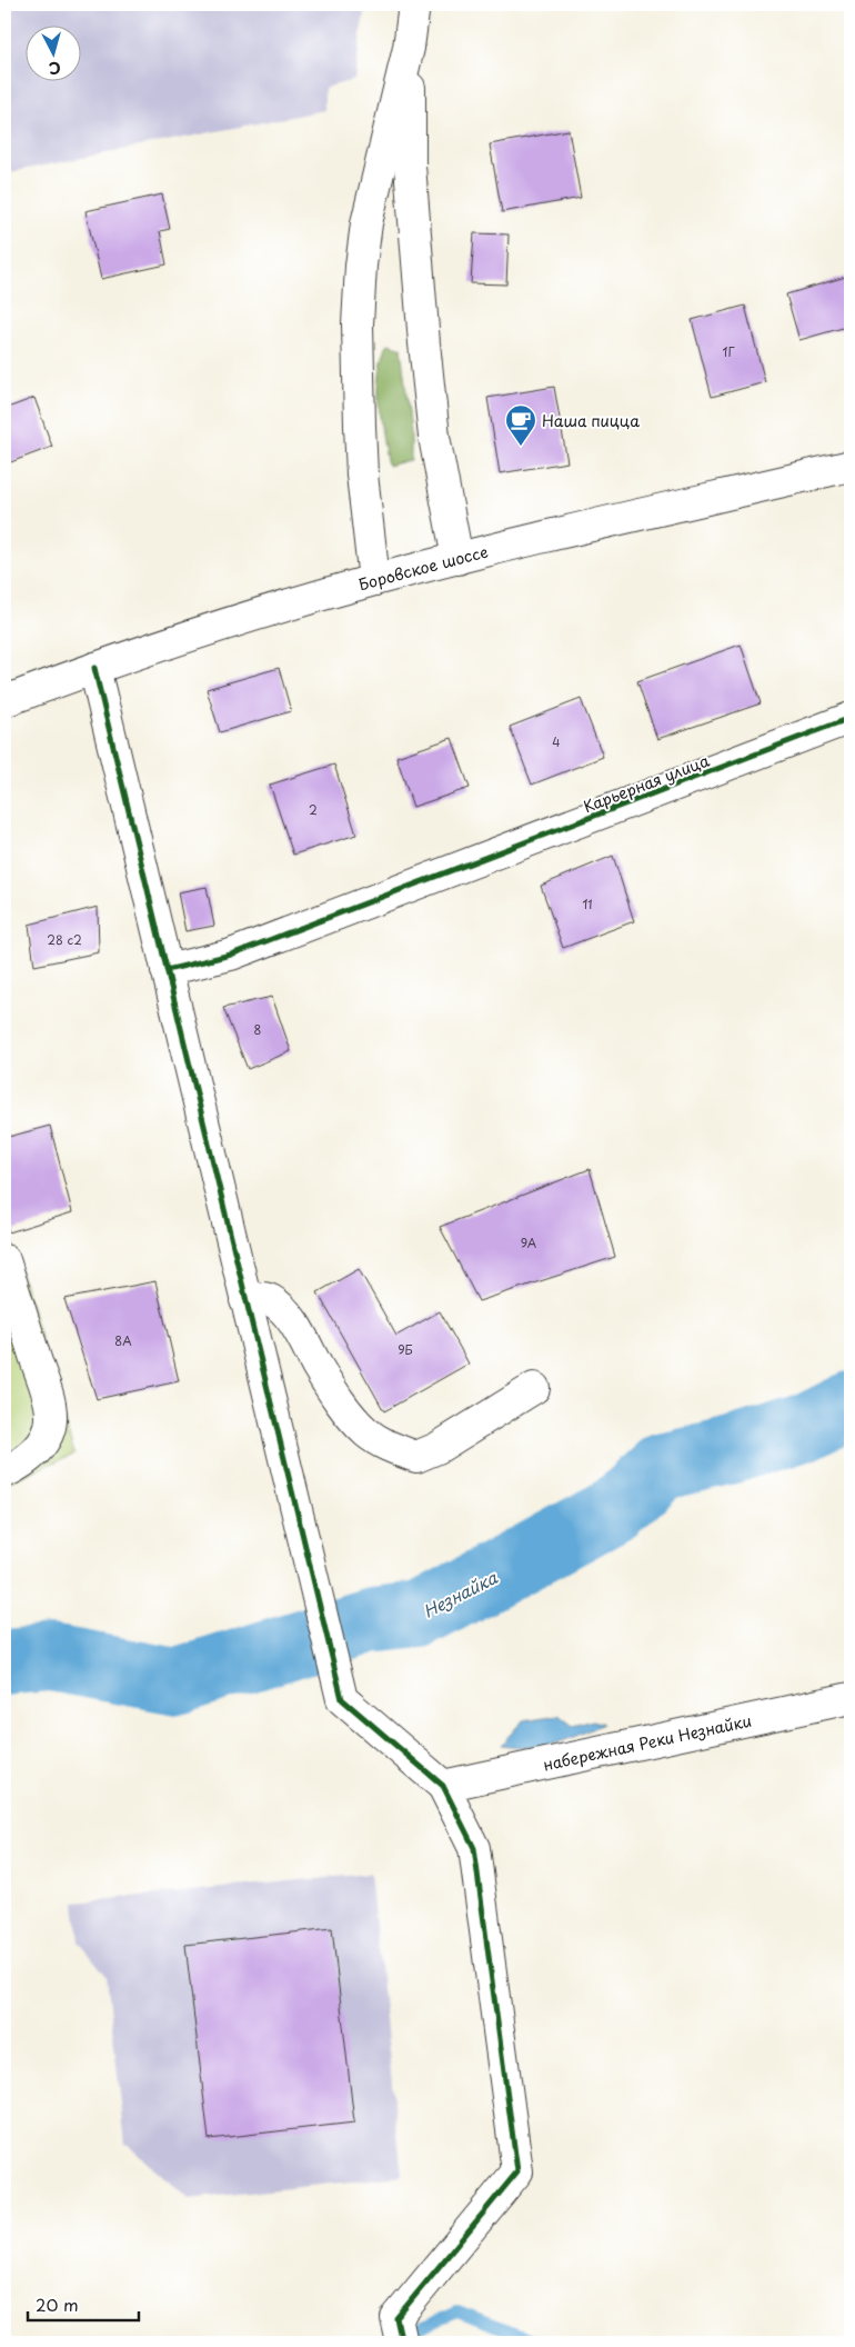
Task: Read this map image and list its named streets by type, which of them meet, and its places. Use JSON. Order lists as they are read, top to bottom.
{
  "streets": {
    "street": ["Боровское шоссе", "Карьерная улица", "набережная Реки Незнайки"]
  },
  "water": ["Незнайка"],
  "places": {
    "cafe": ["Наша пицца"]
  },
  "house_numbers": [
    "1Г",
    "4",
    "2",
    "11",
    "28 с2",
    "8",
    "9А",
    "8А",
    "9Б"
  ],
  "scale_bar": "20 m",
  "north": "bottom"
}
